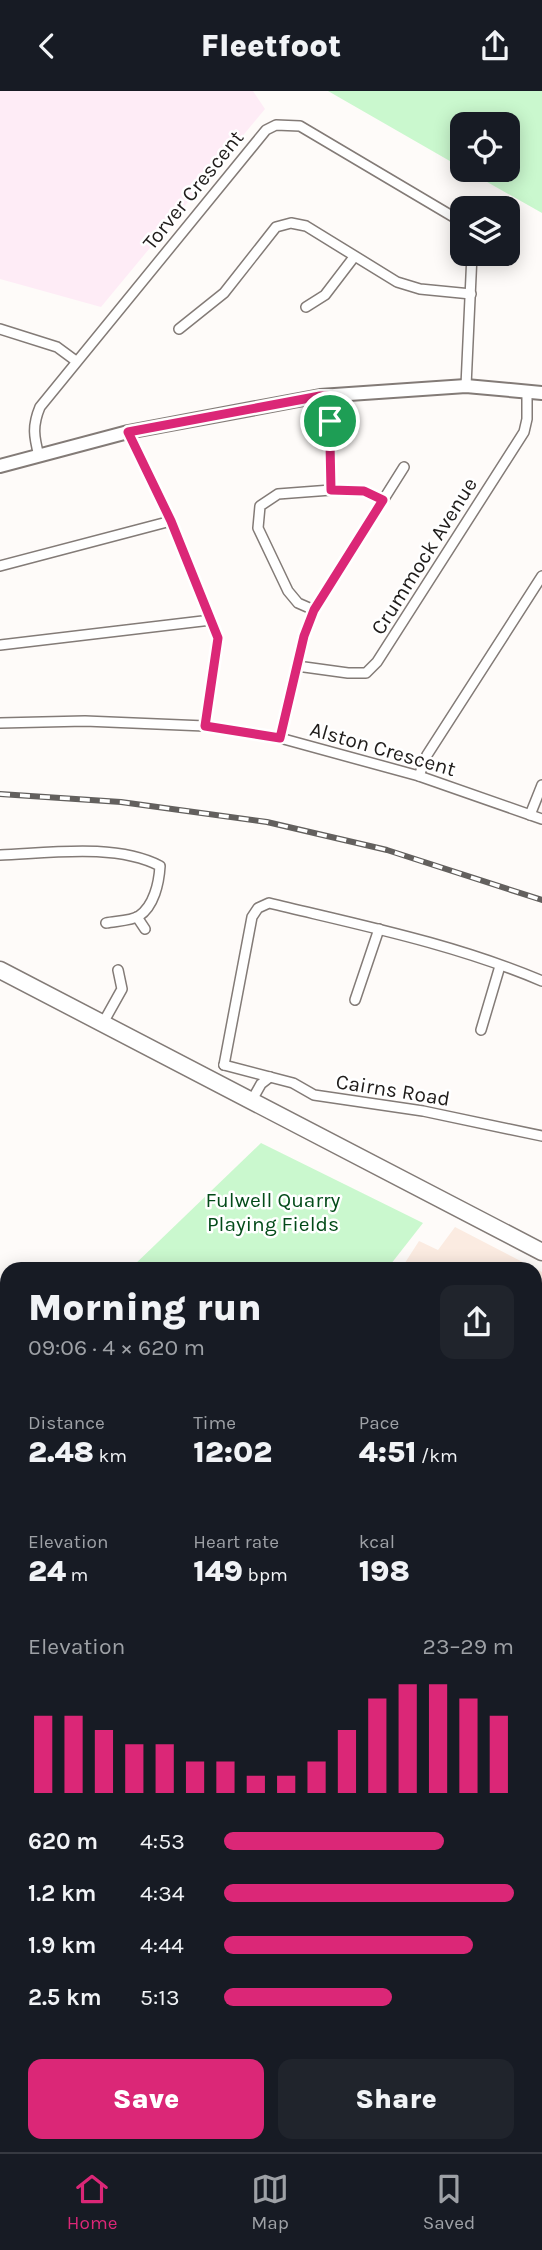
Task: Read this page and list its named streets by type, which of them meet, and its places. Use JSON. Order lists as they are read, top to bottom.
{
  "streets": {
    "street": [
      "Torver Crescent",
      "Crummock Avenue",
      "Alston Crescent",
      "Cairns Road"
    ]
  },
  "parks": ["Fulwell Quarry Playing Fields"],
  "page": {
    "header": "Fleetfoot",
    "heading": ["Morning run", "09:06 · 4 × 620 m"],
    "stats": [
      ["Distance", "2.48 km"],
      ["Time", "12:02"],
      ["Pace", "4:51 /km"],
      ["Elevation", "24 m"],
      ["Heart rate", "149 bpm"],
      ["kcal", "198"]
    ],
    "chart": ["Elevation", "23–29 m"],
    "list": [
      {
        "name": "620 m",
        "note": "4:53"
      },
      {
        "name": "1.2 km",
        "note": "4:34"
      },
      {
        "name": "1.9 km",
        "note": "4:44"
      },
      {
        "name": "2.5 km",
        "note": "5:13"
      }
    ],
    "buttons": ["Save", "Share"],
    "tabs": ["Home", "Map", "Saved"]
  }
}
